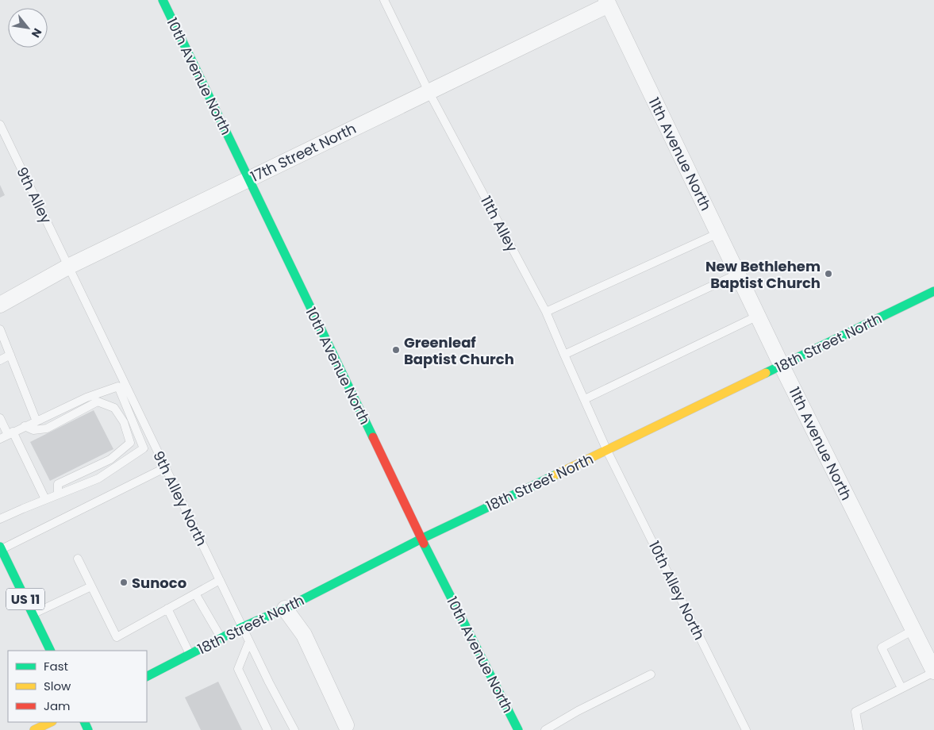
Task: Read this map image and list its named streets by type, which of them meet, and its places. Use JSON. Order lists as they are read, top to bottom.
{
  "streets": {
    "main road": ["10th Avenue North", "18th Street North", "US 11"],
    "street": ["17th Street North", "11th Avenue North"],
    "lane": [
      "9th Alley",
      "11th Alley",
      "9th Alley North",
      "10th Alley North"
    ]
  },
  "crossings": [
    ["10th Avenue North", "17th Street North"],
    ["10th Avenue North", "18th Street North"],
    ["17th Street North", "11th Avenue North"],
    ["17th Street North", "9th Alley"],
    ["17th Street North", "11th Alley"],
    ["17th Street North", "9th Alley North"],
    ["11th Avenue North", "18th Street North"],
    ["9th Alley", "9th Alley North"],
    ["11th Alley", "18th Street North"],
    ["11th Alley", "10th Alley North"],
    ["18th Street North", "9th Alley North"],
    ["18th Street North", "10th Alley North"]
  ],
  "places": ["New Bethlehem Baptist Church", "Greenleaf Baptist Church", "Sunoco"],
  "legend": ["Fast", "Slow", "Jam"],
  "north": "bottom right"
}
